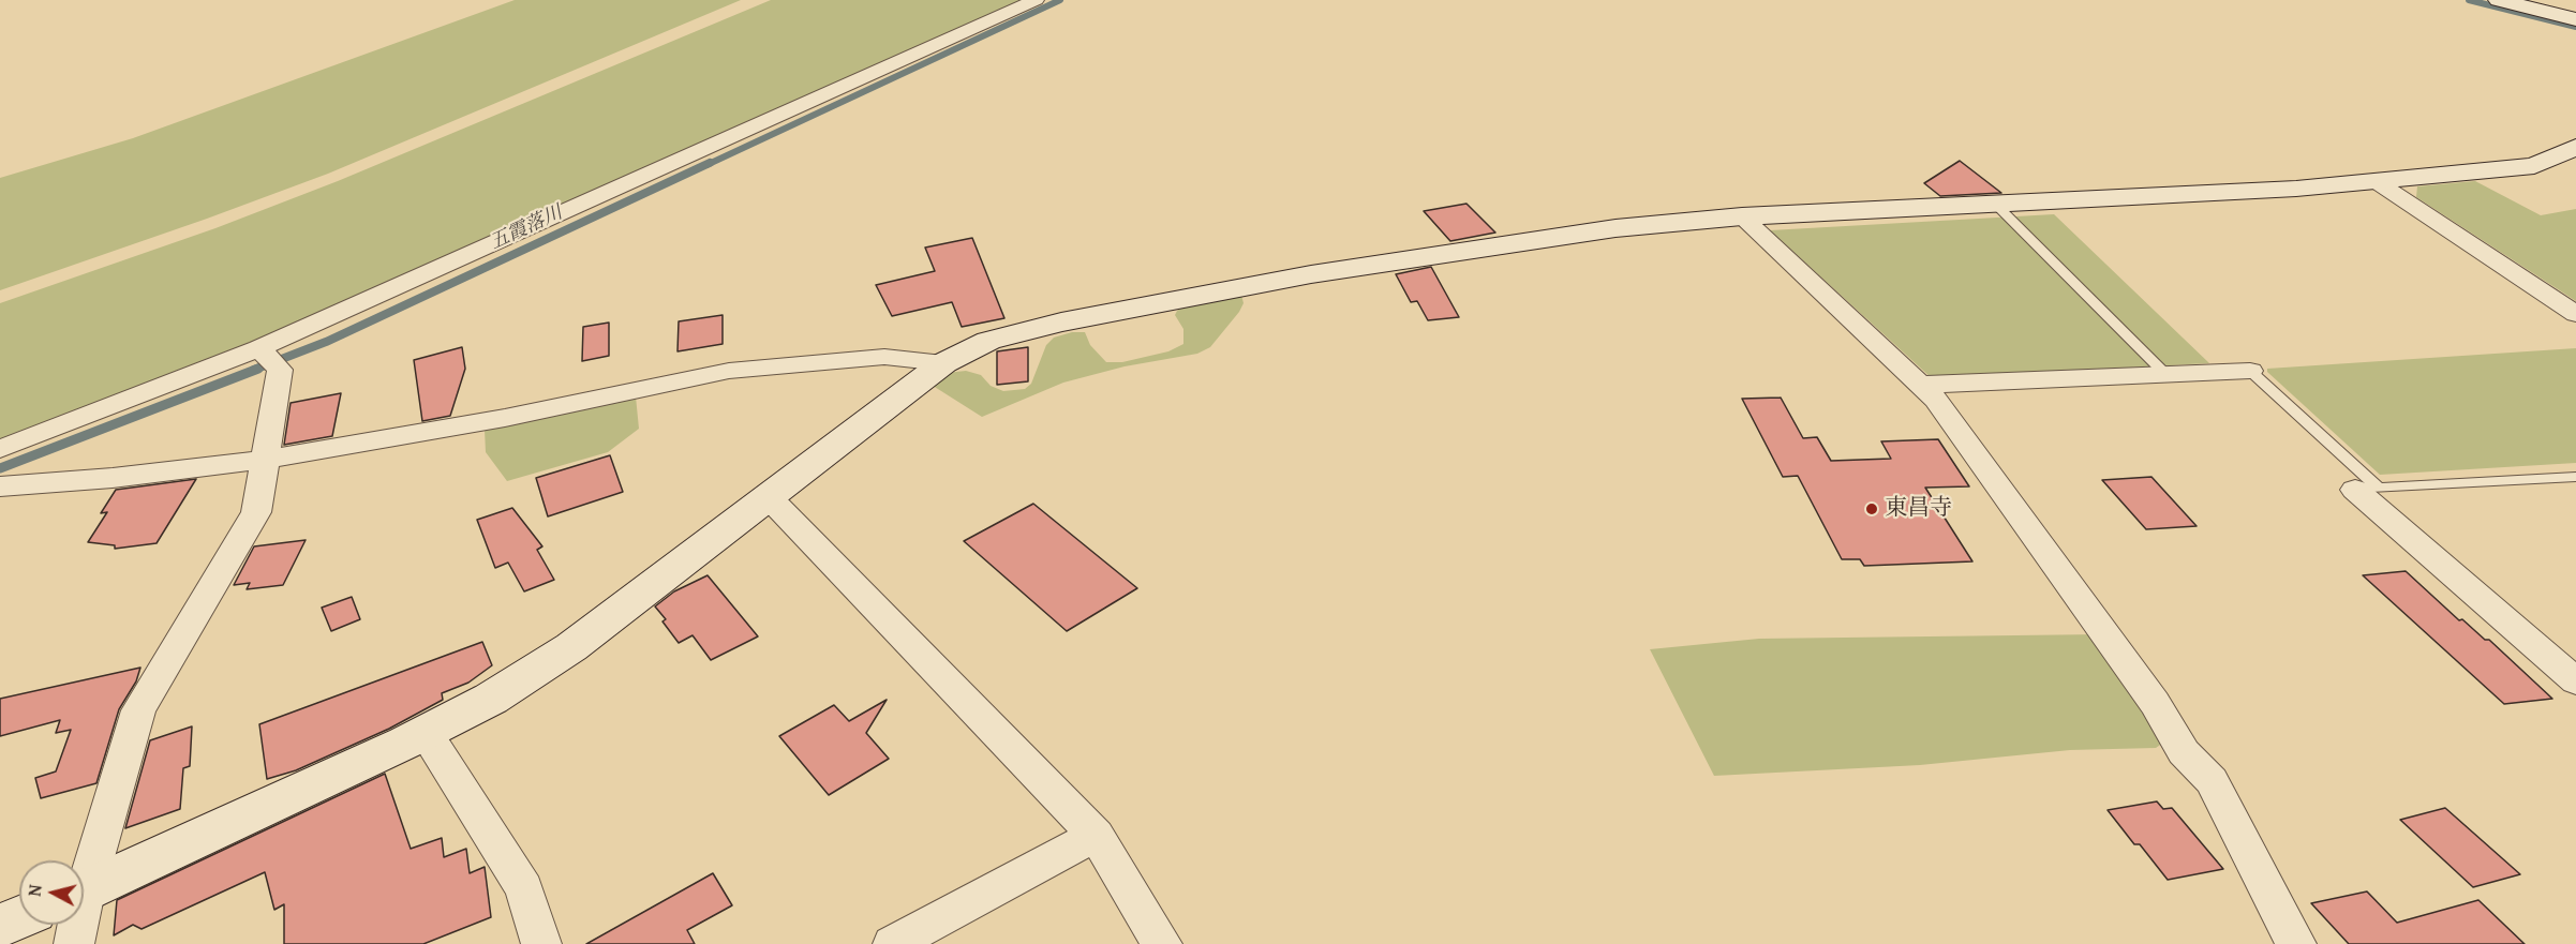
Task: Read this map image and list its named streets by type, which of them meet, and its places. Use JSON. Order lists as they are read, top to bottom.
{
  "water": ["五霞落川"],
  "places": ["東昌寺"],
  "north": "left"
}
